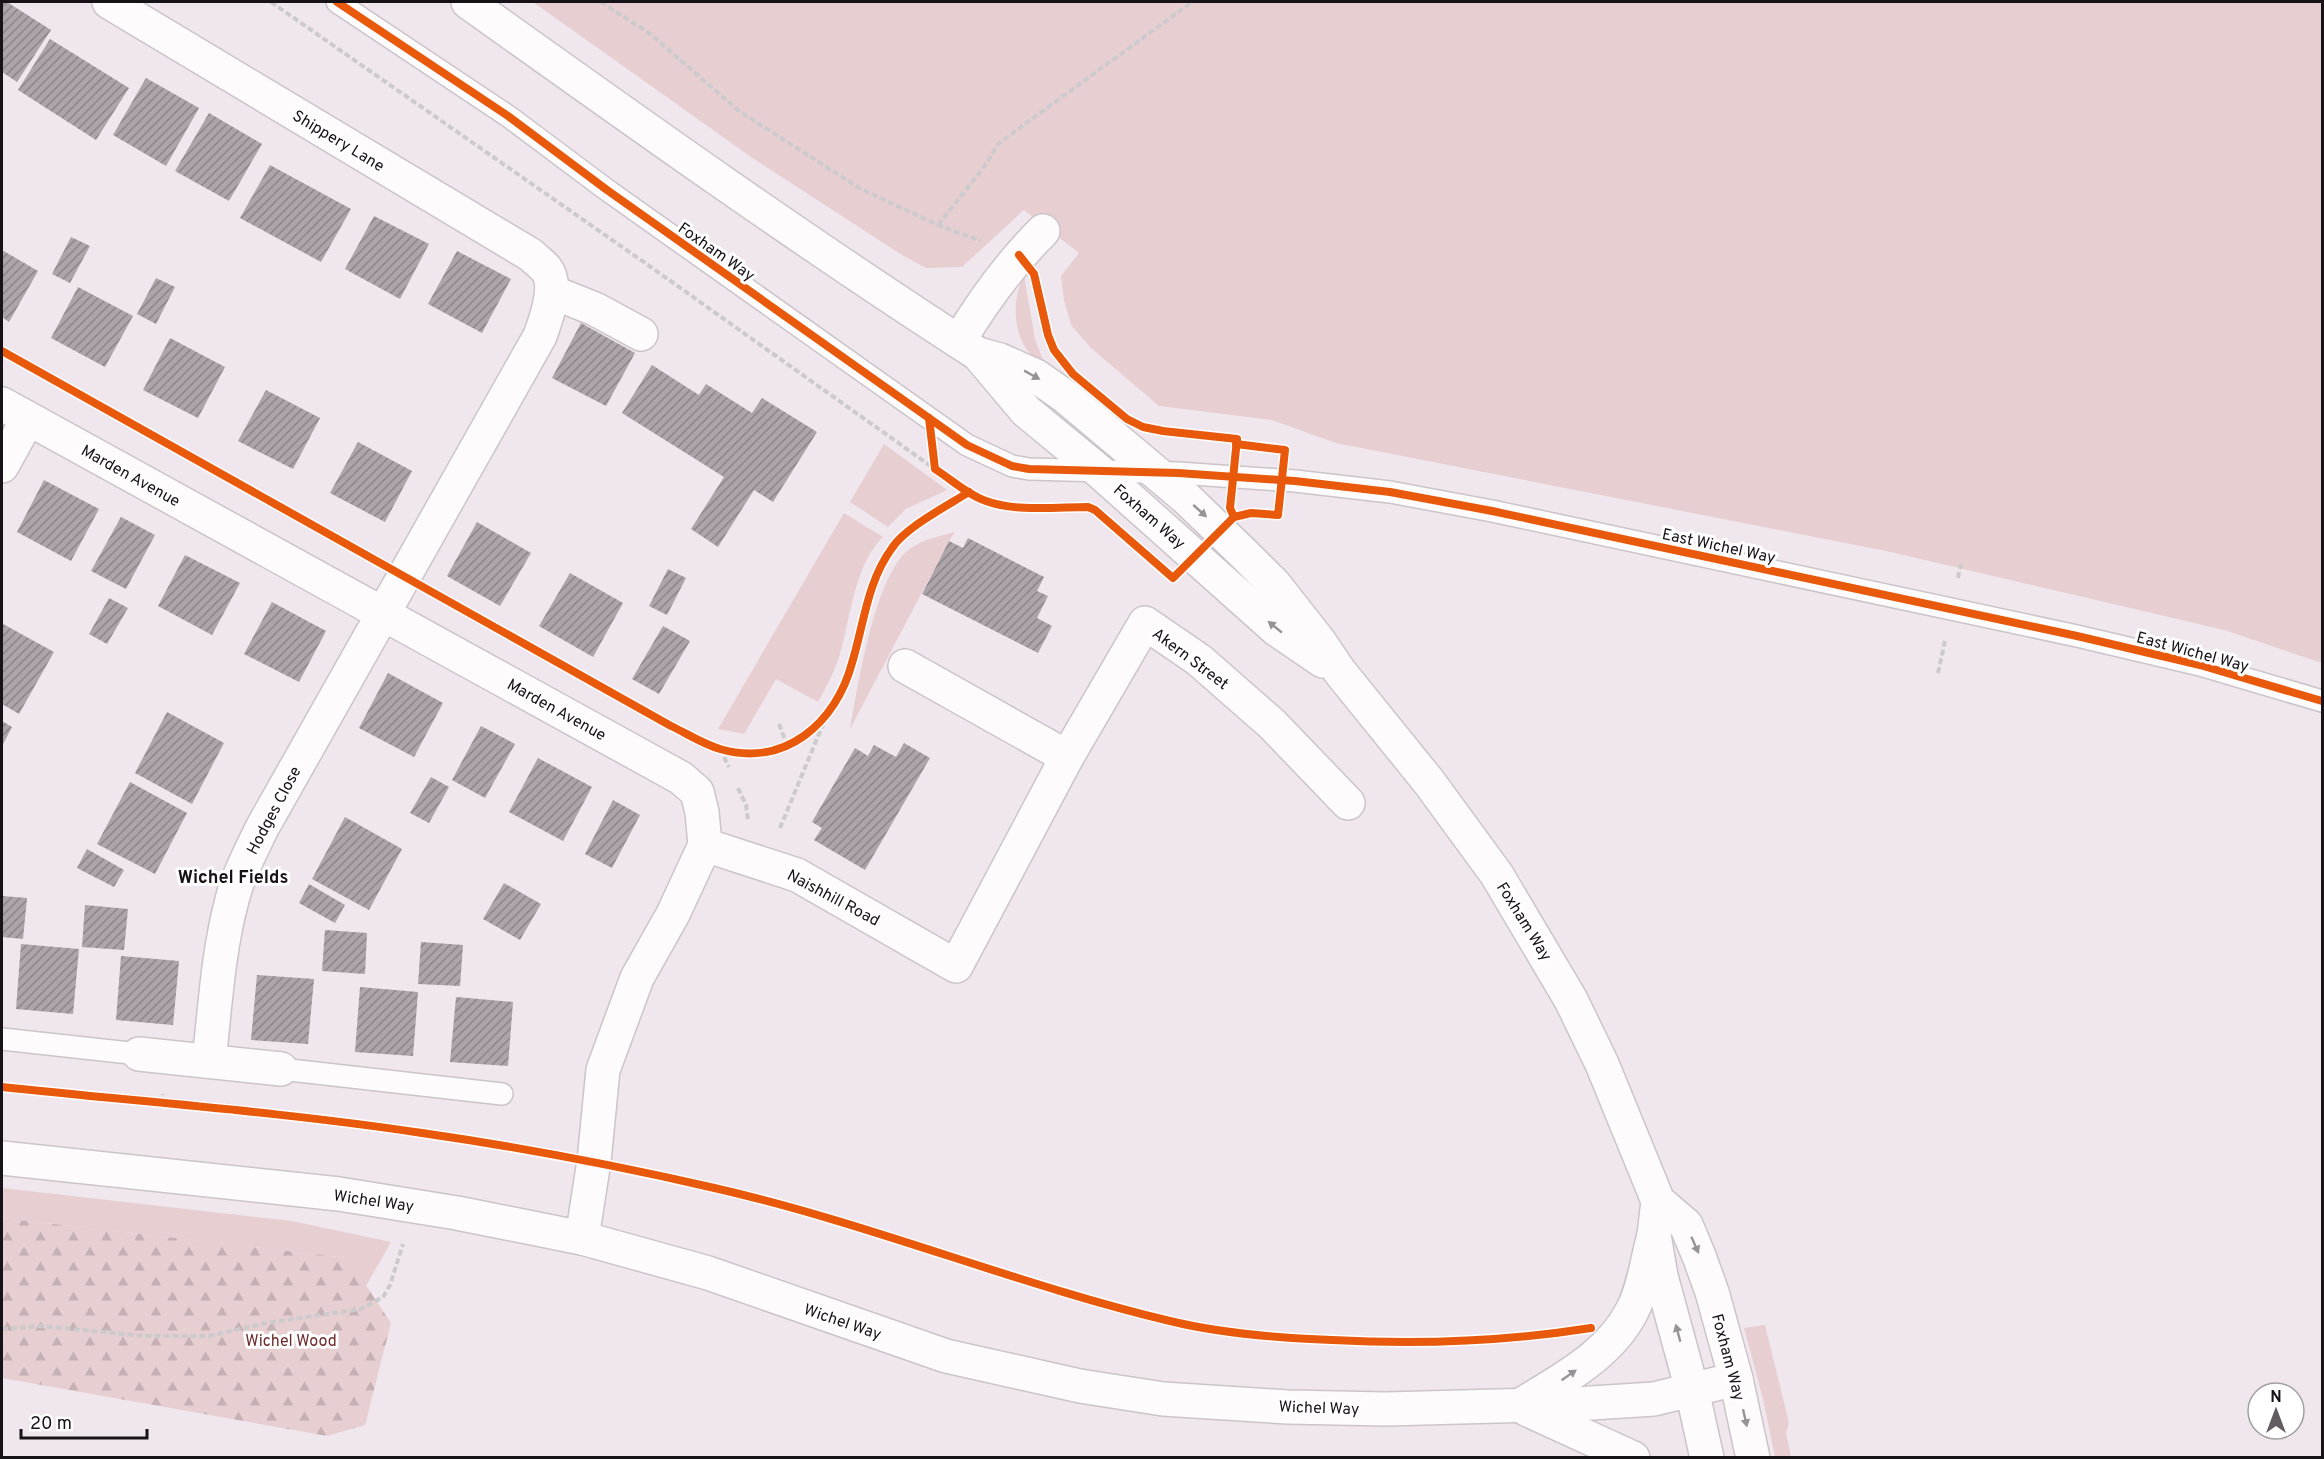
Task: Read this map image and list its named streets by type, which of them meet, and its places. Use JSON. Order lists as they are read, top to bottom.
{
  "streets": {
    "street": [
      "Shippery Lane",
      "Foxham Way",
      "Marden Avenue",
      "Akern Street",
      "Hodges Close",
      "Naishhill Road",
      "Wichel Way"
    ],
    "lane": ["East Wichel Way"]
  },
  "crossings": [
    ["Foxham Way", "East Wichel Way"],
    ["Foxham Way", "Wichel Way"],
    ["Marden Avenue", "Hodges Close"],
    ["Marden Avenue", "Naishhill Road"],
    ["Akern Street", "Naishhill Road"]
  ],
  "districts": ["Wichel Fields"],
  "parks": ["Wichel Wood"],
  "scale_bar": "20 m",
  "north": "top"
}
